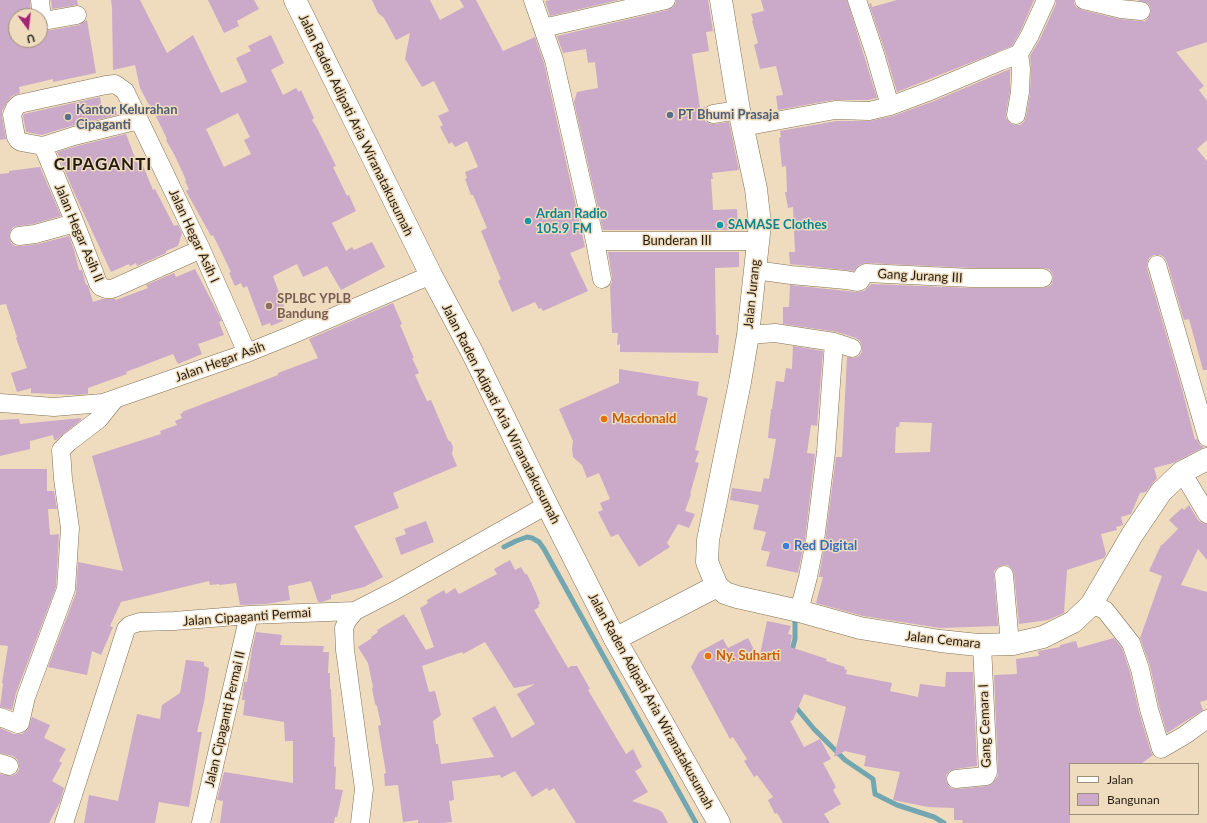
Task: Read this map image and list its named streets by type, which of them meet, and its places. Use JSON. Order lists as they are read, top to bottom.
{
  "streets": {
    "main road": ["Jalan Raden Adipati Aria Wiranatakusumah", "Jalan Jurang", "Jalan Cemara"],
    "street": [
      "Jalan Hegar Asih II",
      "Jalan Hegar Asih I",
      "Bunderan III",
      "Gang Jurang III",
      "Jalan Hegar Asih",
      "Jalan Cipaganti Permai",
      "Jalan Cipaganti Permai II",
      "Gang Cemara I"
    ]
  },
  "crossings": [
    ["Jalan Raden Adipati Aria Wiranatakusumah", "Jalan Hegar Asih"],
    ["Jalan Raden Adipati Aria Wiranatakusumah", "Jalan Cipaganti Permai"],
    ["Jalan Hegar Asih II", "Jalan Hegar Asih I"],
    ["Jalan Hegar Asih I", "Jalan Hegar Asih"],
    ["Bunderan III", "Jalan Jurang"],
    ["Gang Jurang III", "Jalan Jurang"],
    ["Jalan Jurang", "Jalan Cemara"],
    ["Jalan Cipaganti Permai", "Jalan Cipaganti Permai II"],
    ["Jalan Cemara", "Gang Cemara I"]
  ],
  "districts": ["CIPAGANTI"],
  "places": [
    "PT Bhumi Prasaja",
    "Kantor Kelurahan Cipaganti",
    "Ardan Radio 105.9 FM",
    "SAMASE Clothes",
    "SPLBC YPLB Bandung",
    "Macdonald",
    "Red Digital",
    "Ny. Suharti"
  ],
  "legend": ["Jalan", "Bangunan"],
  "north": "bottom"
}
